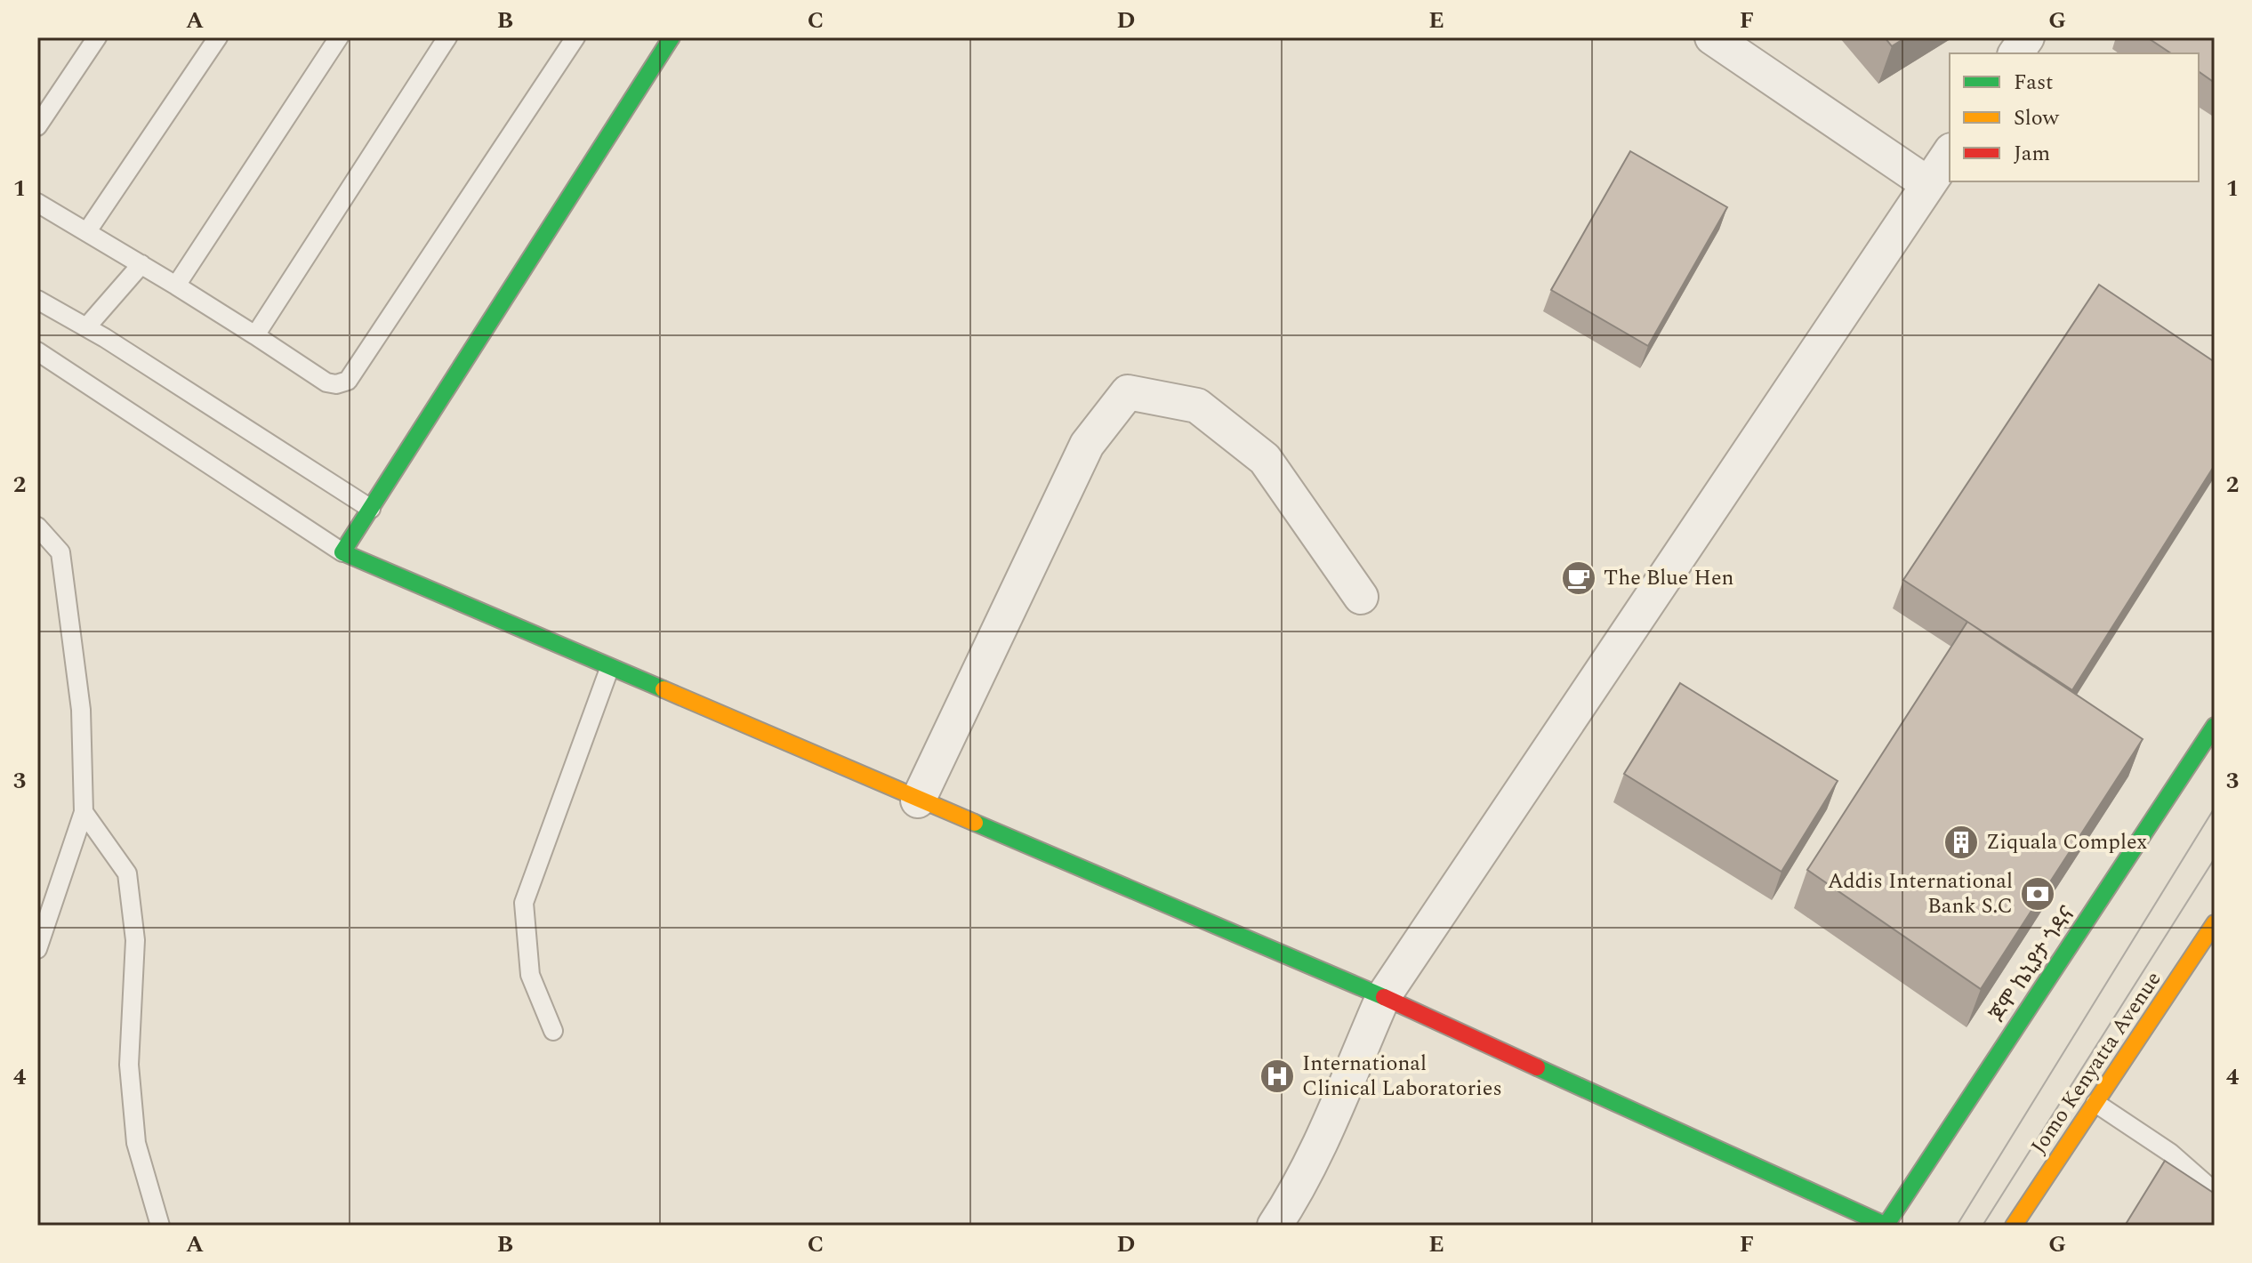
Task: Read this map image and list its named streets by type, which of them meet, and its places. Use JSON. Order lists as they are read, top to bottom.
{
  "streets": {
    "street": ["ጆሞ ኬኒያታ ጎዳና", "Jomo Kenyatta Avenue"]
  },
  "places": {
    "cafe": ["The Blue Hen"],
    "building": ["Ziquala Complex"],
    "bank": ["Addis International Bank S.C"],
    "hospital": ["International Clinical Laboratories"]
  },
  "legend": ["Fast", "Slow", "Jam"],
  "grid": {
    "columns": [
      "A",
      "B",
      "C",
      "D",
      "E",
      "F",
      "G"
    ],
    "rows": [
      "1",
      "2",
      "3",
      "4"
    ]
  }
}
